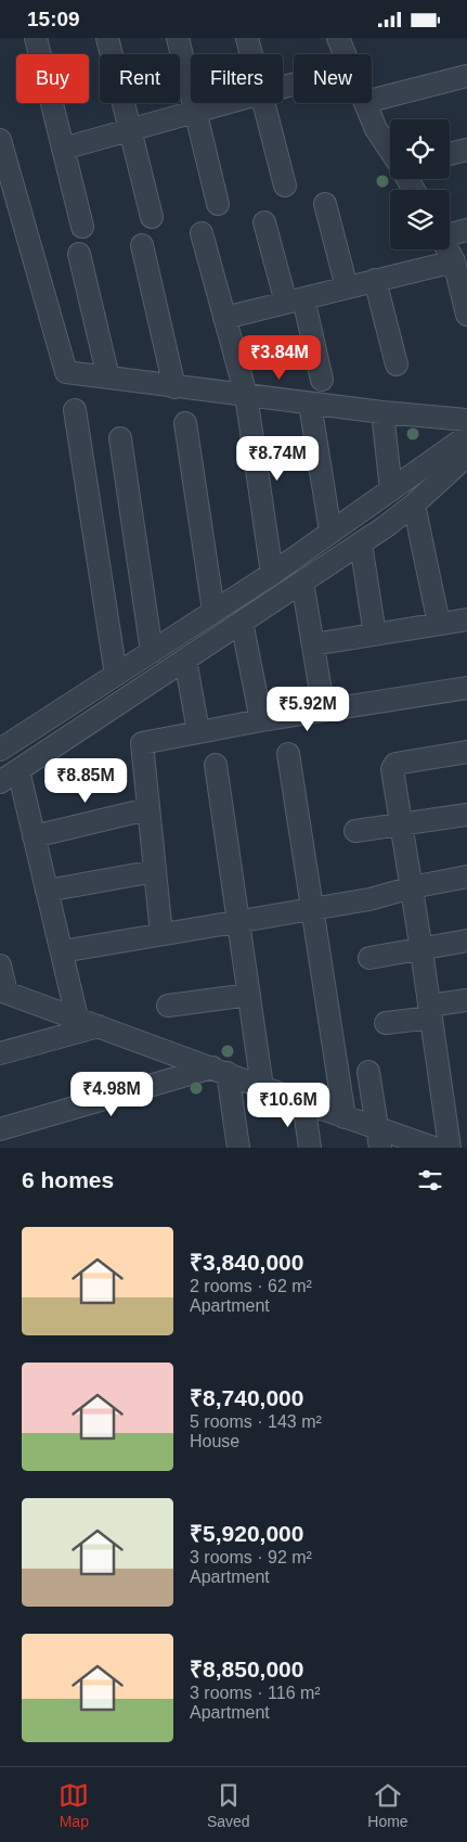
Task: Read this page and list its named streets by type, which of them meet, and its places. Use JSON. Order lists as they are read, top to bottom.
{
  "page": {
    "status": "15:09",
    "chip": [
      "Buy",
      "Rent",
      "Filters",
      "New"
    ],
    "price": [
      "₹3.84M",
      "₹8.74M",
      "₹5.92M",
      "₹8.85M",
      "₹4.98M",
      "₹10.6M"
    ],
    "heading": "6 homes",
    "list": [
      {
        "name": "₹3,840,000",
        "note": "2 rooms · 62 m² · Apartment"
      },
      {
        "name": "₹8,740,000",
        "note": "5 rooms · 143 m² · House"
      },
      {
        "name": "₹5,920,000",
        "note": "3 rooms · 92 m² · Apartment"
      },
      {
        "name": "₹8,850,000",
        "note": "3 rooms · 116 m² · Apartment"
      }
    ],
    "tabs": ["Map", "Saved", "Home"]
  }
}
